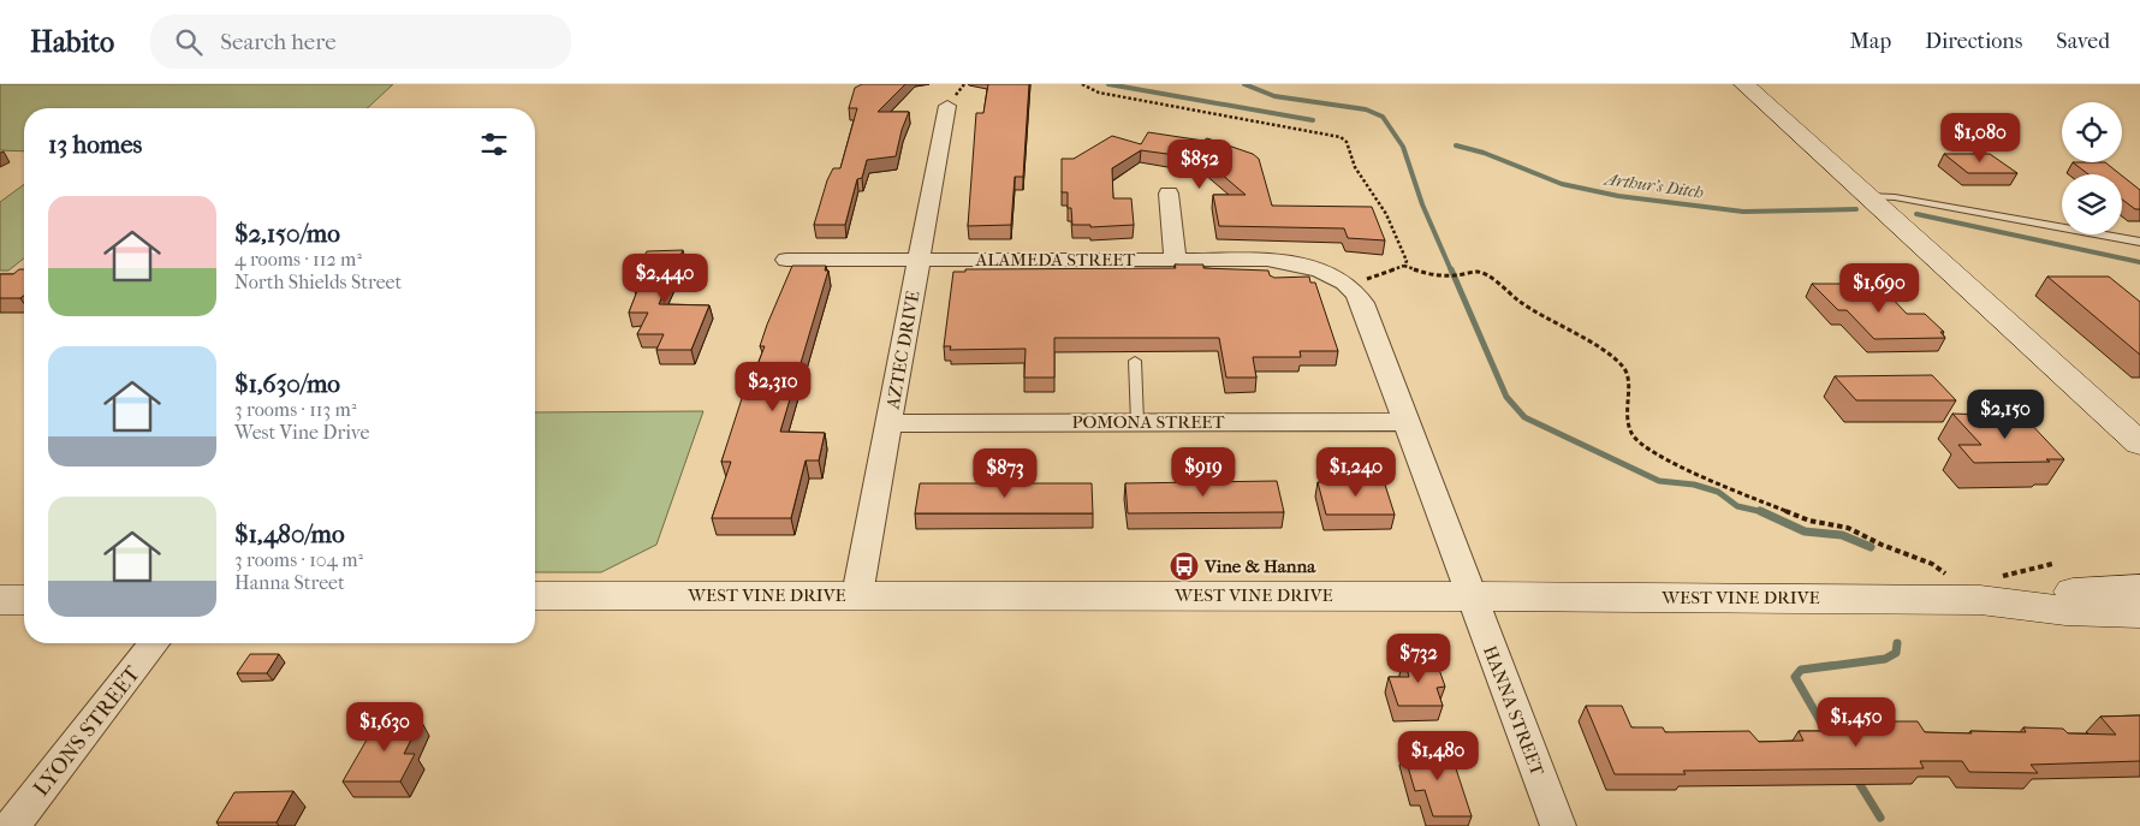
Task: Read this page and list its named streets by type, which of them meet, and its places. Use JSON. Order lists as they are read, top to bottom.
{
  "streets": {
    "street": [
      "ALAMEDA STREET",
      "AZTEC DRIVE",
      "POMONA STREET",
      "WEST VINE DRIVE",
      "HANNA STREET",
      "LYONS STREET"
    ]
  },
  "crossings": [
    ["ALAMEDA STREET", "AZTEC DRIVE"],
    ["ALAMEDA STREET", "HANNA STREET"],
    ["AZTEC DRIVE", "POMONA STREET"],
    ["AZTEC DRIVE", "WEST VINE DRIVE"],
    ["POMONA STREET", "HANNA STREET"],
    ["WEST VINE DRIVE", "HANNA STREET"]
  ],
  "water": ["Arthur's Ditch"],
  "places": {
    "bus stop": ["Vine & Hanna"]
  },
  "page": {
    "header": "Habito",
    "search": "Search here",
    "nav": ["Map", "Directions", "Saved"],
    "heading": "13 homes",
    "price": [
      "$1,080",
      "$852",
      "$2,440",
      "$1,690",
      "$2,310",
      "$2,150",
      "$919",
      "$1,240",
      "$873",
      "$732",
      "$1,450",
      "$1,630",
      "$1,480"
    ],
    "list": [
      {
        "name": "$2,150/mo",
        "note": "4 rooms · 112 m² · North Shields Street"
      },
      {
        "name": "$1,630/mo",
        "note": "3 rooms · 113 m² · West Vine Drive"
      },
      {
        "name": "$1,480/mo",
        "note": "3 rooms · 104 m² · Hanna Street"
      }
    ]
  }
}
